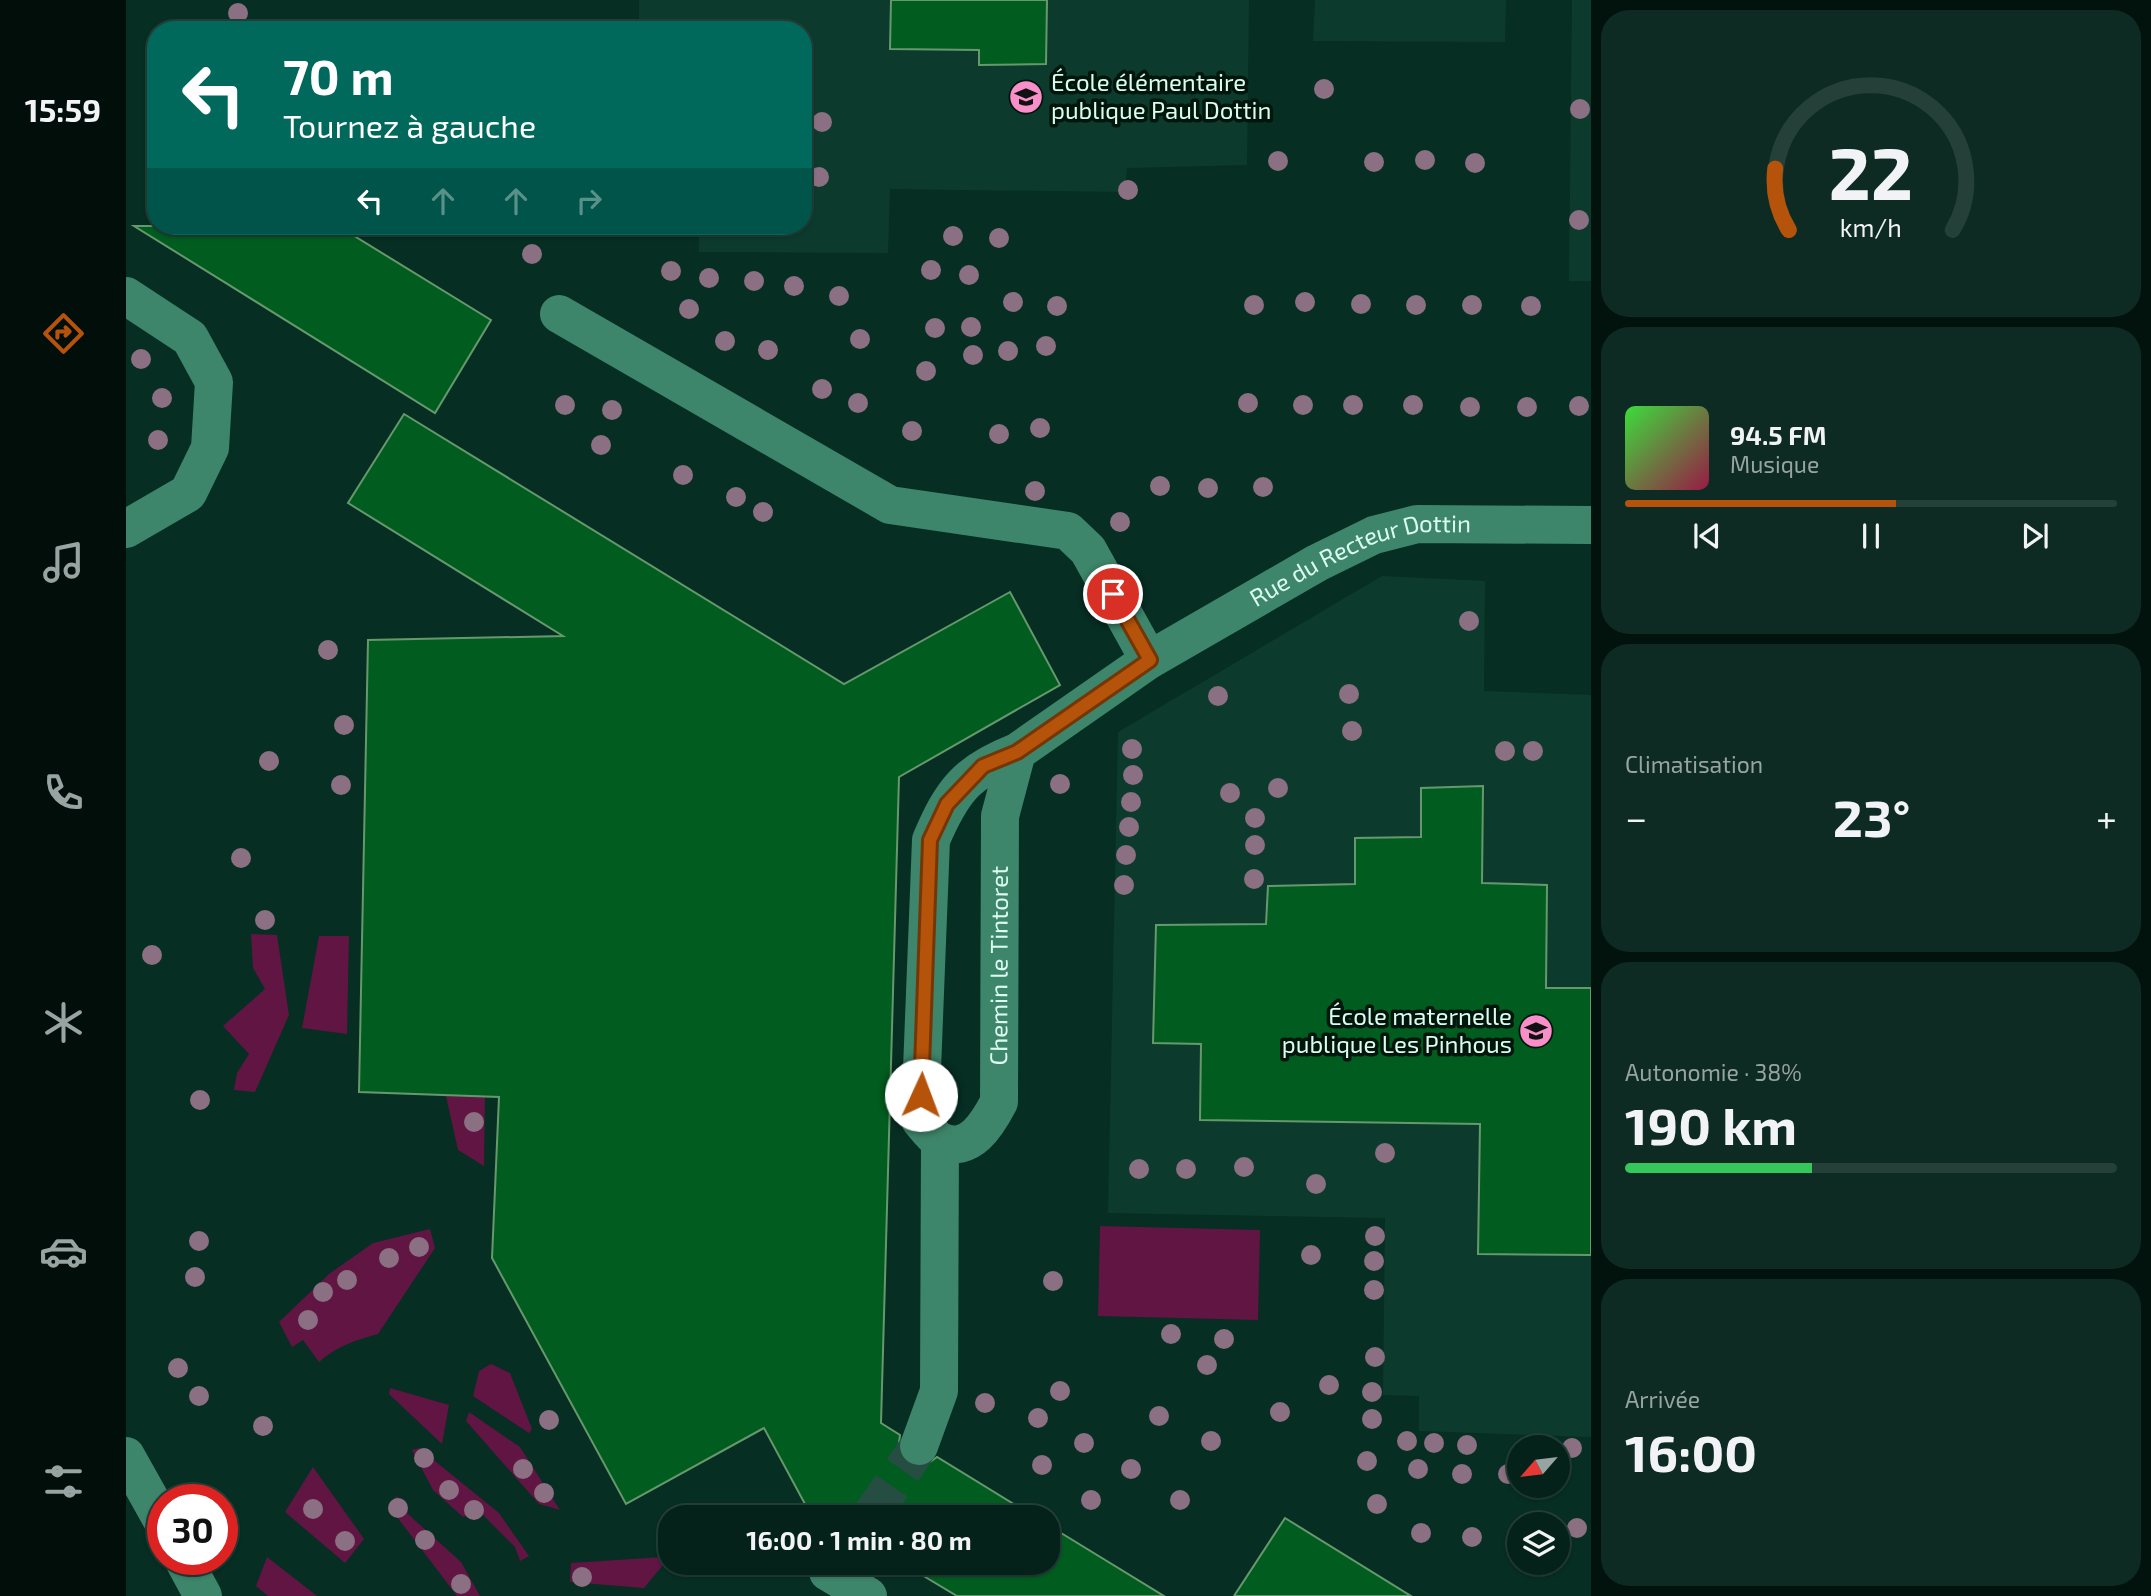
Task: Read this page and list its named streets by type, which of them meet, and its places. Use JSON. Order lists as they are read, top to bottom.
{
  "streets": {
    "street": ["Rue du Recteur Dottin", "Chemin le Tintoret"]
  },
  "places": {
    "school or university": ["École élémentaire publique Paul Dottin", "École maternelle publique Les Pinhous"]
  },
  "north": "bottom left",
  "page": {
    "tabs": "15:59",
    "turn": ["70 m", "Tournez à gauche"],
    "song": ["94.5 FM", "Musique"],
    "tile": [
      "Climatisation",
      ["Autonomie · 38%", "190 km"],
      ["Arrivée", "16:00"]
    ],
    "heat": ["−", "23°", "+"],
    "limit": "30",
    "trip": "16:00 · 1 min · 80 m",
    "gauge": ["22", "km/h"]
  }
}
